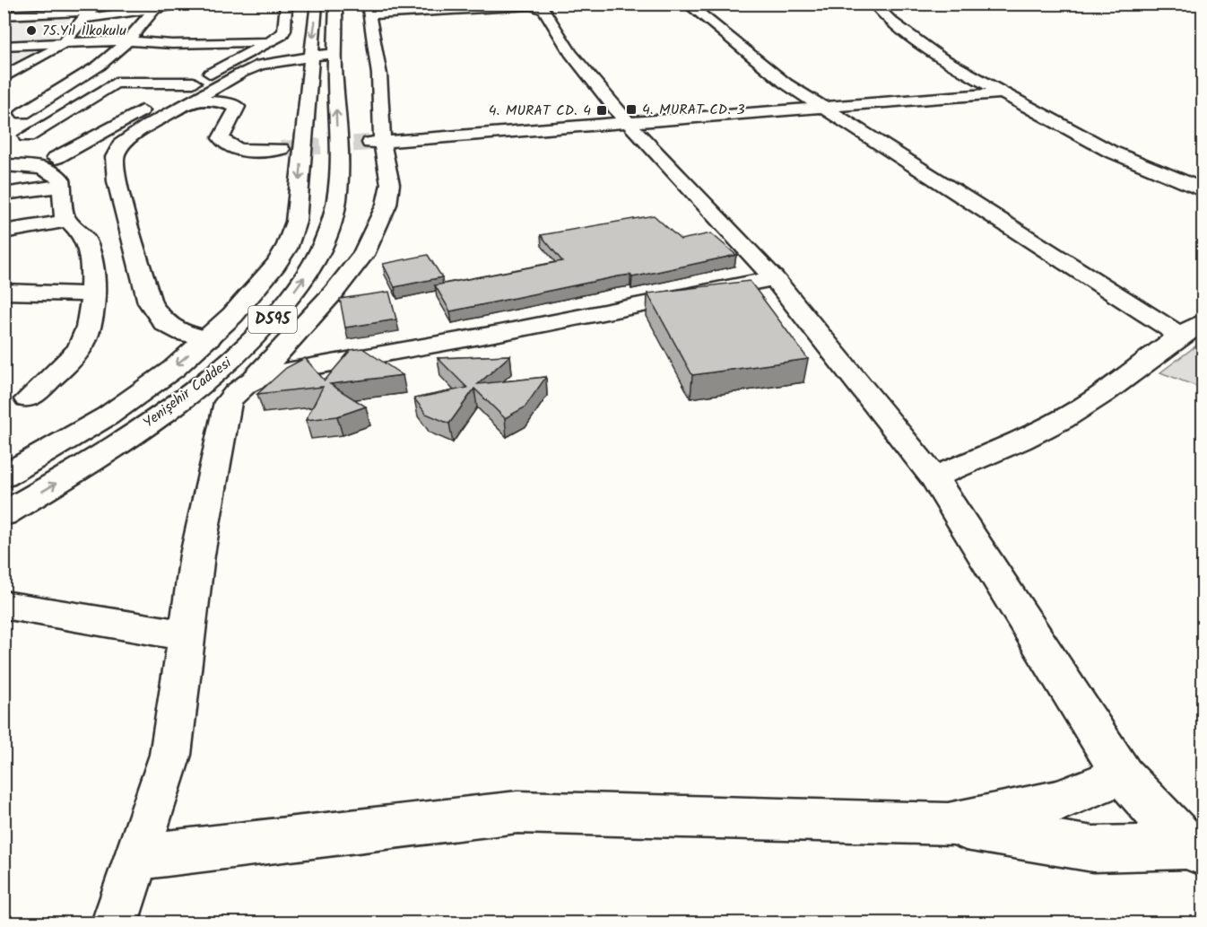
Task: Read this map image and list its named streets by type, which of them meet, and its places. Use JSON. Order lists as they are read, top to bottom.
{
  "streets": {
    "main road": ["D595", "Yenişehir Caddesi"]
  },
  "places": {
    "other": ["75.Yıl İlkokulu"],
    "transit": ["4. MURAT CD. 3", "4. MURAT CD. 4"]
  }
}
